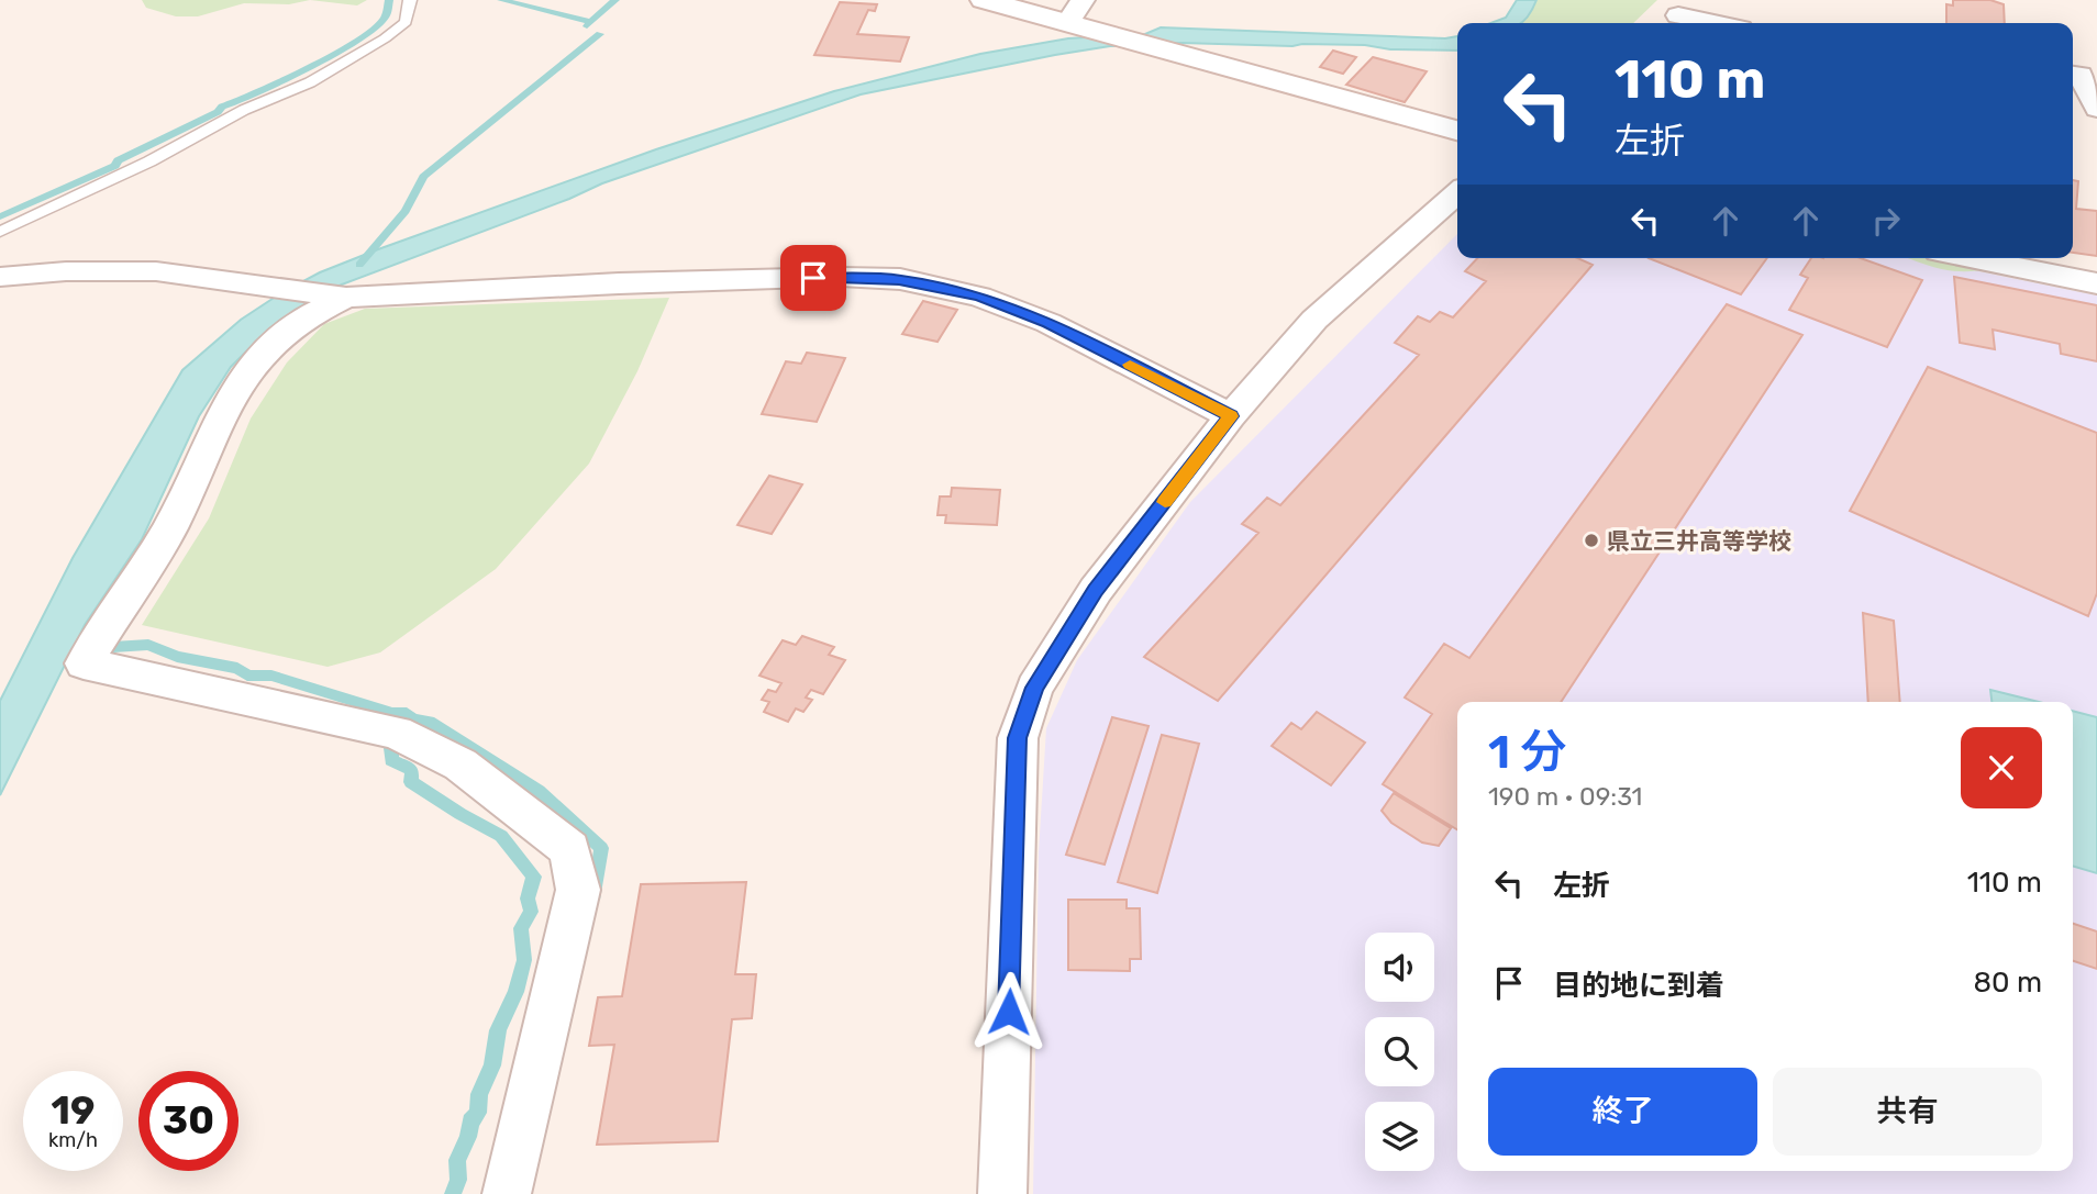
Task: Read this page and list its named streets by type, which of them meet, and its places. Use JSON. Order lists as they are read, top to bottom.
{
  "places": ["県立三井高等学校"],
  "page": {
    "turn": ["110 m", "左折"],
    "heading": ["1 分", "190 m · 09:31"],
    "list": [
      {
        "name": "左折",
        "value": "110 m"
      },
      {
        "name": "目的地に到着",
        "value": "80 m"
      }
    ],
    "buttons": ["終了", "共有"],
    "speed": "19 km/h",
    "limit": "30"
  }
}
